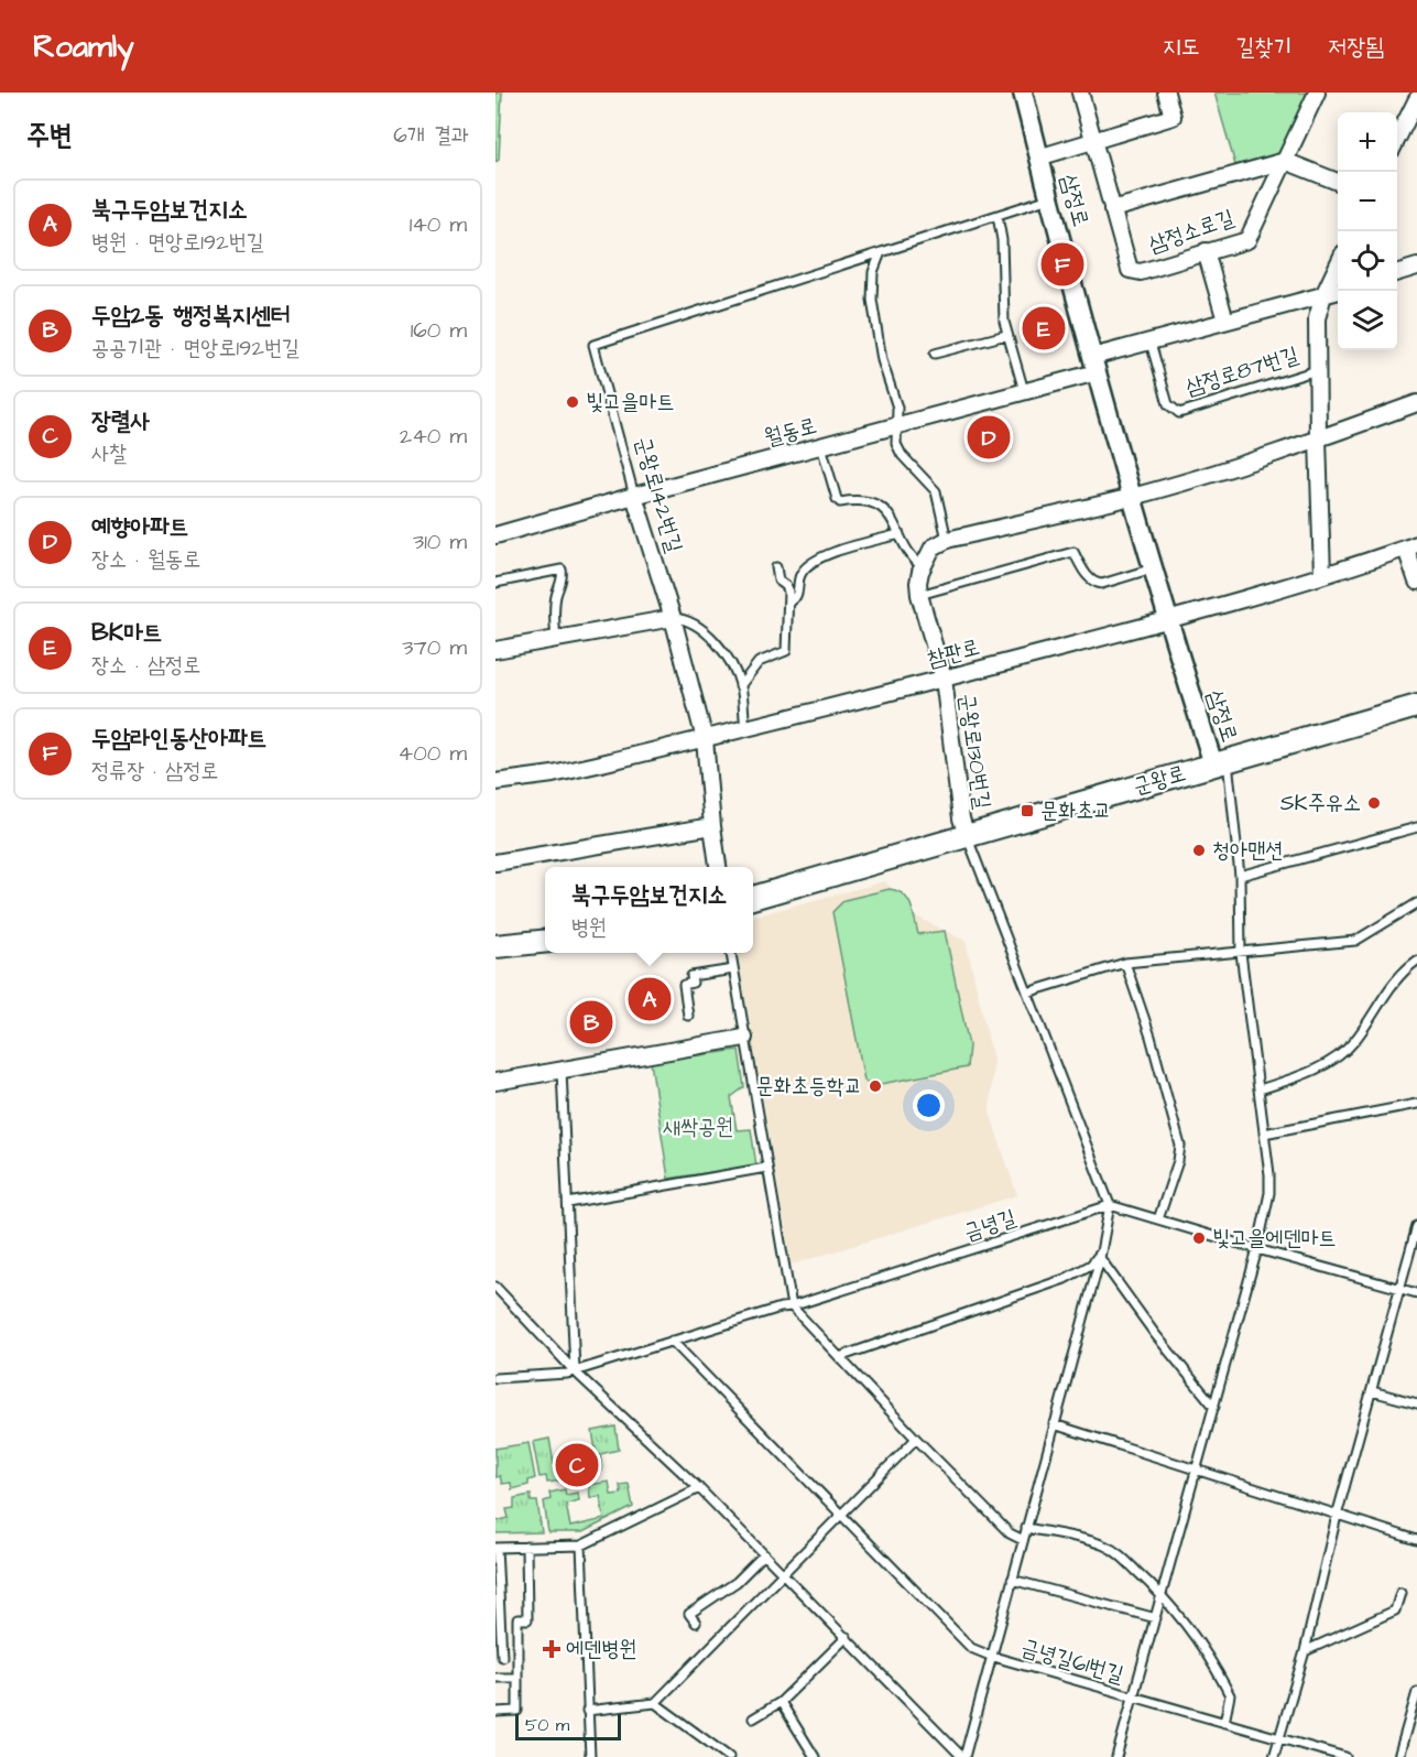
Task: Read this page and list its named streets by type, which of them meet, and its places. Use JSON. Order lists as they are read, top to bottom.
{
  "streets": {
    "main road": ["군왕로"],
    "street": [
      "삼정로",
      "삼정소로길",
      "삼정로87번길",
      "월동로",
      "군왕로142번길",
      "참판로",
      "군왕로130번길"
    ],
    "lane": ["금녕길", "금녕길61번길"]
  },
  "crossings": [
    ["삼정로", "월동로"],
    ["삼정로", "참판로"],
    ["삼정로", "군왕로"],
    ["삼정로87번길", "참판로"],
    ["월동로", "군왕로142번길"],
    ["군왕로142번길", "참판로"],
    ["참판로", "군왕로130번길"],
    ["군왕로130번길", "군왕로"],
    ["금녕길", "금녕길61번길"]
  ],
  "parks": ["새싹공원"],
  "places": {
    "other": [
      "빛고을마트",
      "SK주유소",
      "청아맨션",
      "문화초등학교",
      "빛고을에덴마트"
    ],
    "transit": ["문화초교"],
    "health": ["에덴병원"]
  },
  "scale_bar": "50 m",
  "page": {
    "header": "Roamly",
    "nav": ["지도", "길찾기", "저장됨"],
    "heading": ["주변", "6개 결과"],
    "map_buttons": ["+", "−"],
    "list": [
      {
        "mark": "A",
        "name": "북구두암보건지소",
        "note": "병원 · 면앙로192번길",
        "value": "140 m"
      },
      {
        "mark": "B",
        "name": "두암2동 행정복지센터",
        "note": "공공기관 · 면앙로192번길",
        "value": "160 m"
      },
      {
        "mark": "C",
        "name": "장렬사",
        "note": "사찰",
        "value": "240 m"
      },
      {
        "mark": "D",
        "name": "예향아파트",
        "note": "장소 · 월동로",
        "value": "310 m"
      },
      {
        "mark": "E",
        "name": "BK마트",
        "note": "장소 · 삼정로",
        "value": "370 m"
      },
      {
        "mark": "F",
        "name": "두암라인동산아파트",
        "note": "정류장 · 삼정로",
        "value": "400 m"
      }
    ],
    "pins": [
      "F",
      "E",
      "D",
      "A",
      "B",
      "C"
    ],
    "popup": ["북구두암보건지소", "병원"],
    "scale": "50 m"
  }
}
